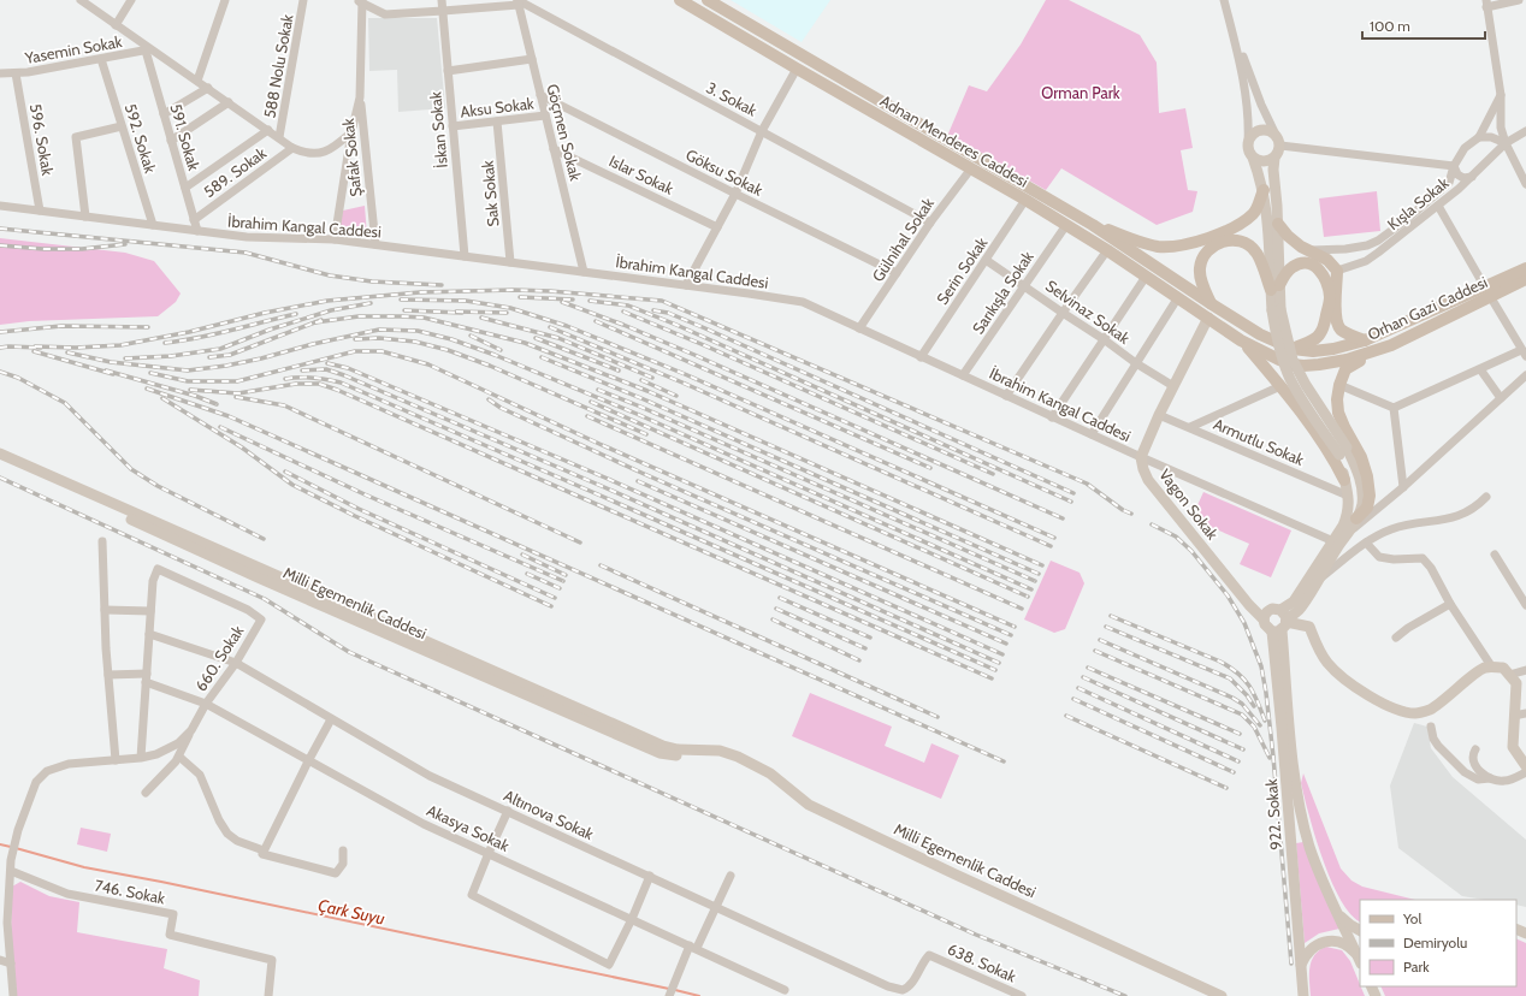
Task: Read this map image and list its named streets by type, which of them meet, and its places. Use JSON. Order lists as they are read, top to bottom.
{
  "streets": {
    "main road": [
      "Adnan Menderes Caddesi",
      "Orhan Gazi Caddesi",
      "Vagon Sokak",
      "Milli Egemenlik Caddesi",
      "922. Sokak"
    ],
    "street": [
      "Yasemin Sokak",
      "588 Nolu Sokak",
      "3. Sokak",
      "Aksu Sokak",
      "İskan Sokak",
      "Göçmen Sokak",
      "591. Sokak",
      "592. Sokak",
      "596. Sokak",
      "Şafak Sokak",
      "589. Sokak",
      "Göksu Sokak",
      "Islar Sokak",
      "Sak Sokak",
      "Kışla Sokak",
      "İbrahim Kangal Caddesi",
      "Gülnihal Sokak",
      "Serin Sokak",
      "Sarıkışla Sokak",
      "Selvinaz Sokak",
      "Armutlu Sokak",
      "660. Sokak",
      "Altınova Sokak",
      "Akasya Sokak",
      "746. Sokak",
      "638. Sokak"
    ]
  },
  "crossings": [
    ["Yasemin Sokak", "591. Sokak"],
    ["Yasemin Sokak", "592. Sokak"],
    ["Yasemin Sokak", "596. Sokak"],
    ["3. Sokak", "Göçmen Sokak"],
    ["3. Sokak", "Gülnihal Sokak"],
    ["Aksu Sokak", "İskan Sokak"],
    ["Aksu Sokak", "Göçmen Sokak"],
    ["Aksu Sokak", "Sak Sokak"],
    ["İskan Sokak", "İbrahim Kangal Caddesi"],
    ["Göçmen Sokak", "Göksu Sokak"],
    ["Göçmen Sokak", "Islar Sokak"],
    ["Göçmen Sokak", "İbrahim Kangal Caddesi"],
    ["591. Sokak", "589. Sokak"],
    ["591. Sokak", "İbrahim Kangal Caddesi"],
    ["592. Sokak", "İbrahim Kangal Caddesi"],
    ["596. Sokak", "İbrahim Kangal Caddesi"],
    ["Adnan Menderes Caddesi", "Gülnihal Sokak"],
    ["Adnan Menderes Caddesi", "Serin Sokak"],
    ["Adnan Menderes Caddesi", "Sarıkışla Sokak"],
    ["Adnan Menderes Caddesi", "Orhan Gazi Caddesi"],
    ["Şafak Sokak", "İbrahim Kangal Caddesi"],
    ["Göksu Sokak", "Gülnihal Sokak"],
    ["Sak Sokak", "İbrahim Kangal Caddesi"],
    ["İbrahim Kangal Caddesi", "Gülnihal Sokak"],
    ["İbrahim Kangal Caddesi", "Serin Sokak"],
    ["İbrahim Kangal Caddesi", "Sarıkışla Sokak"],
    ["İbrahim Kangal Caddesi", "Vagon Sokak"],
    ["Serin Sokak", "Selvinaz Sokak"],
    ["Sarıkışla Sokak", "Selvinaz Sokak"],
    ["Vagon Sokak", "922. Sokak"],
    ["660. Sokak", "Altınova Sokak"],
    ["660. Sokak", "Akasya Sokak"],
    ["Altınova Sokak", "638. Sokak"]
  ],
  "water": ["Çark Suyu"],
  "parks": ["Orman Park"],
  "legend": ["Yol", "Demiryolu", "Park"],
  "scale_bar": "100 m"
}
